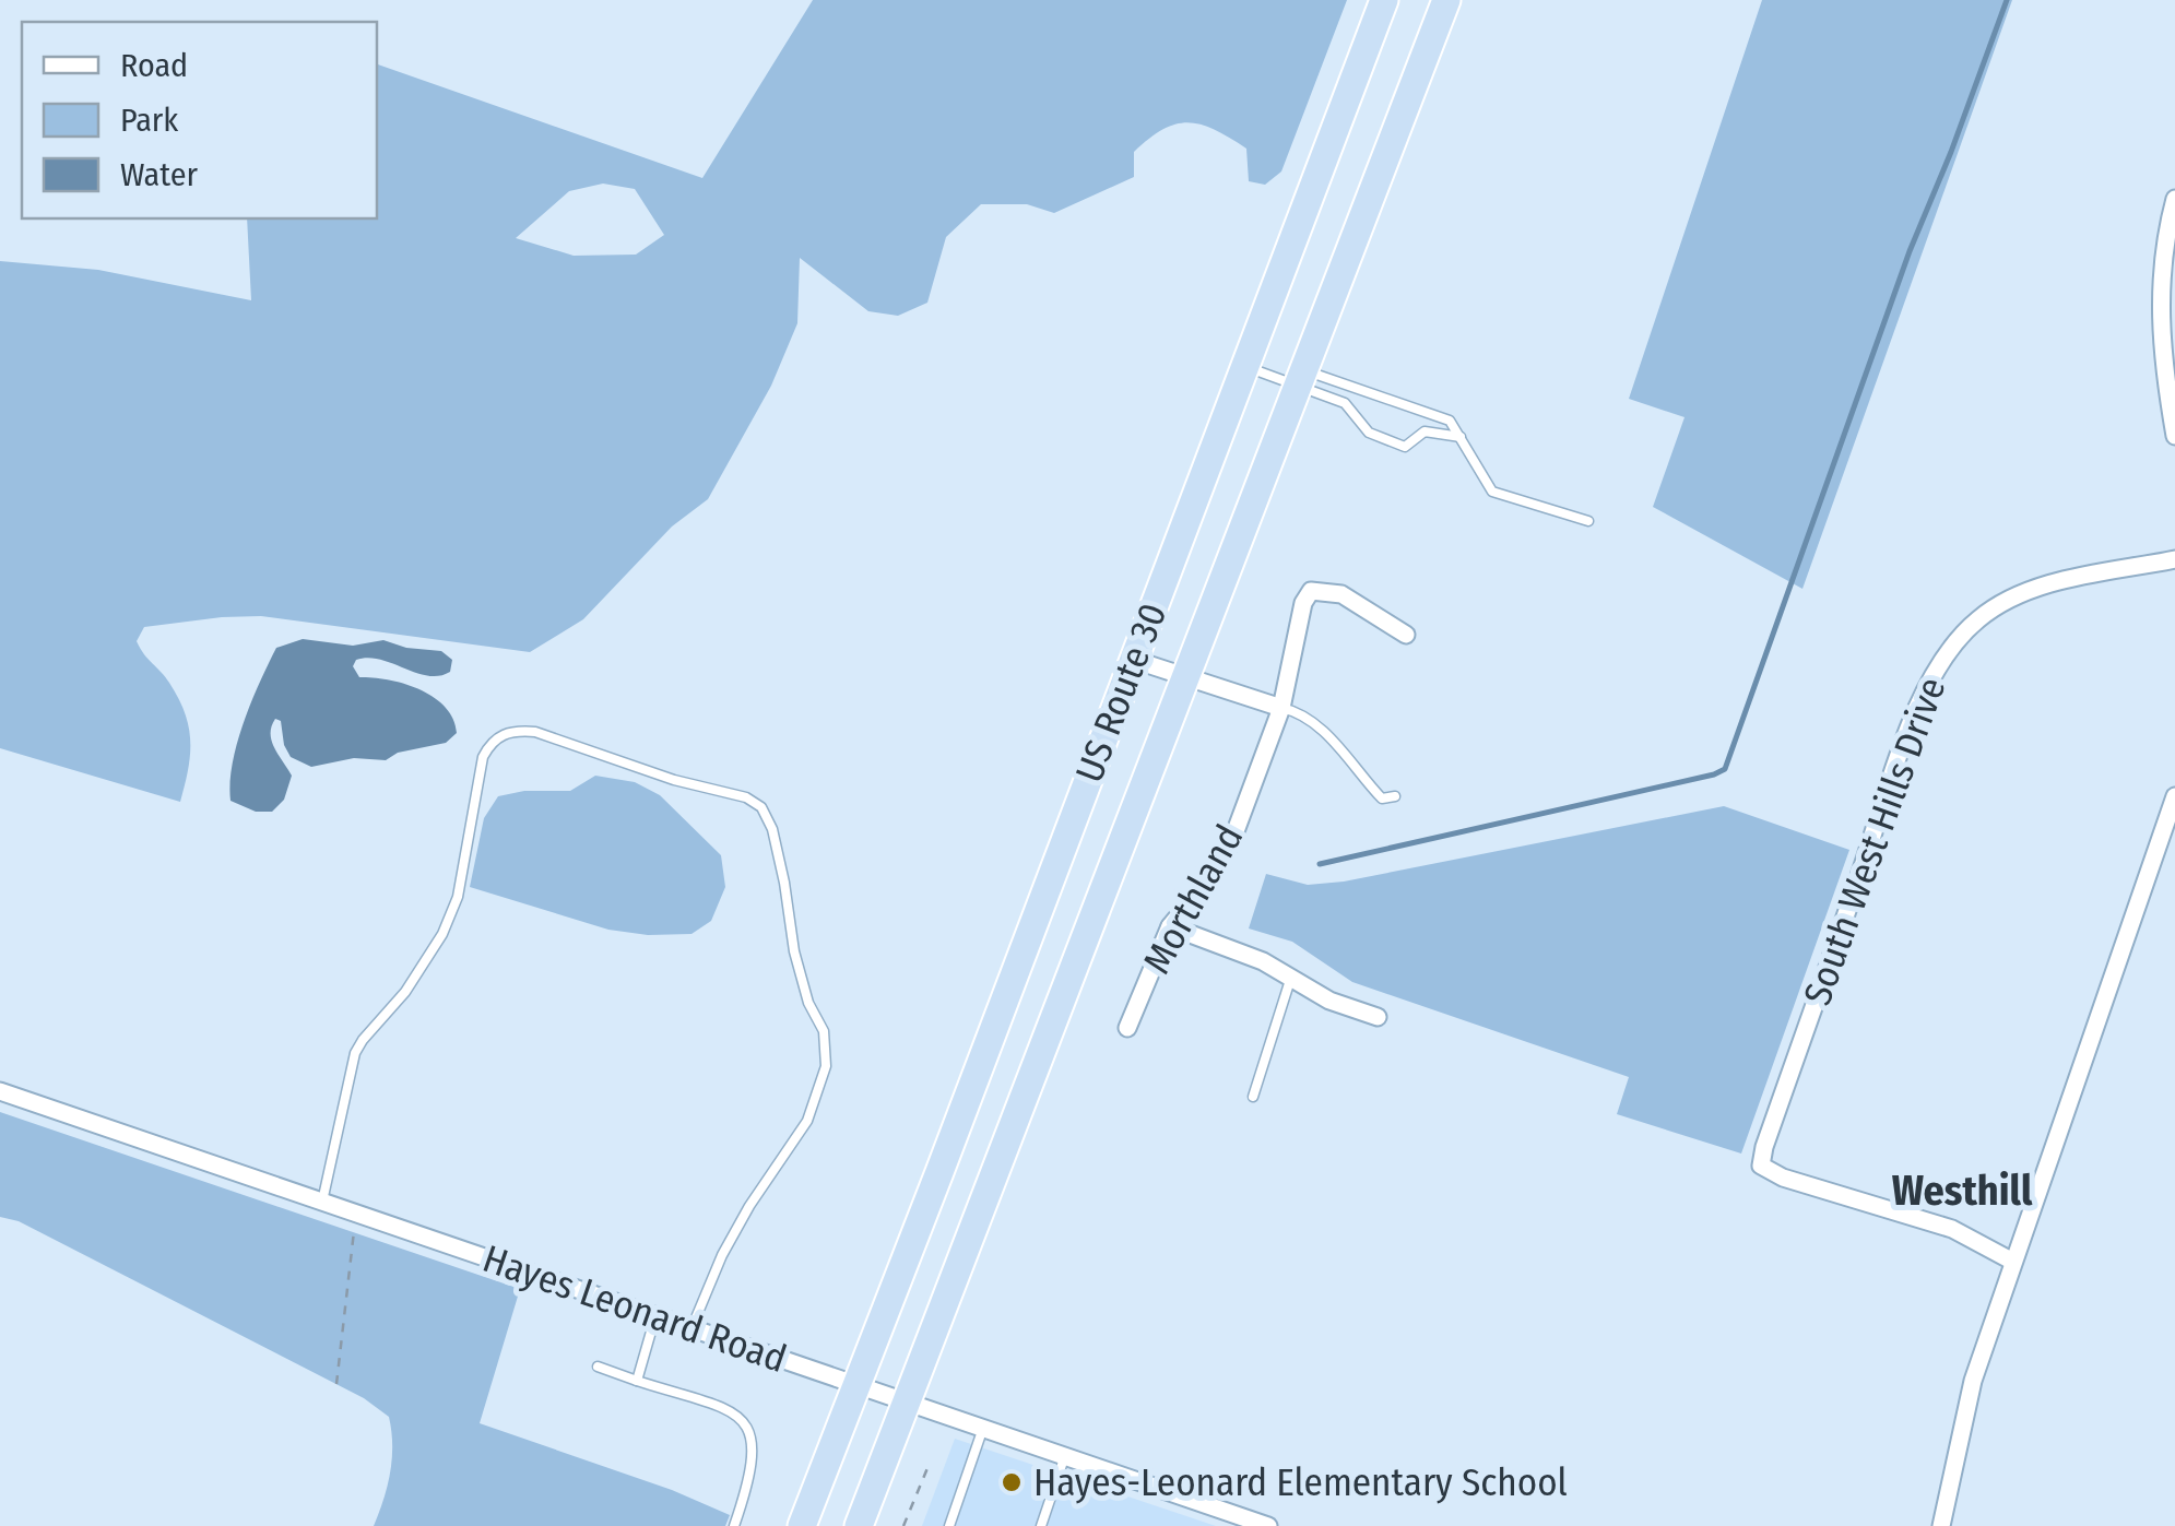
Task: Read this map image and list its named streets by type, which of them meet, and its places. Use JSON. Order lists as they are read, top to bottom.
{
  "streets": {
    "highway": ["US Route 30"],
    "street": ["South West Hills Drive", "Morthland", "Hayes Leonard Road"]
  },
  "crossings": [
    ["US Route 30", "Hayes Leonard Road"]
  ],
  "districts": ["Westhill"],
  "places": ["Hayes-Leonard Elementary School"],
  "legend": ["Road", "Park", "Water"]
}
